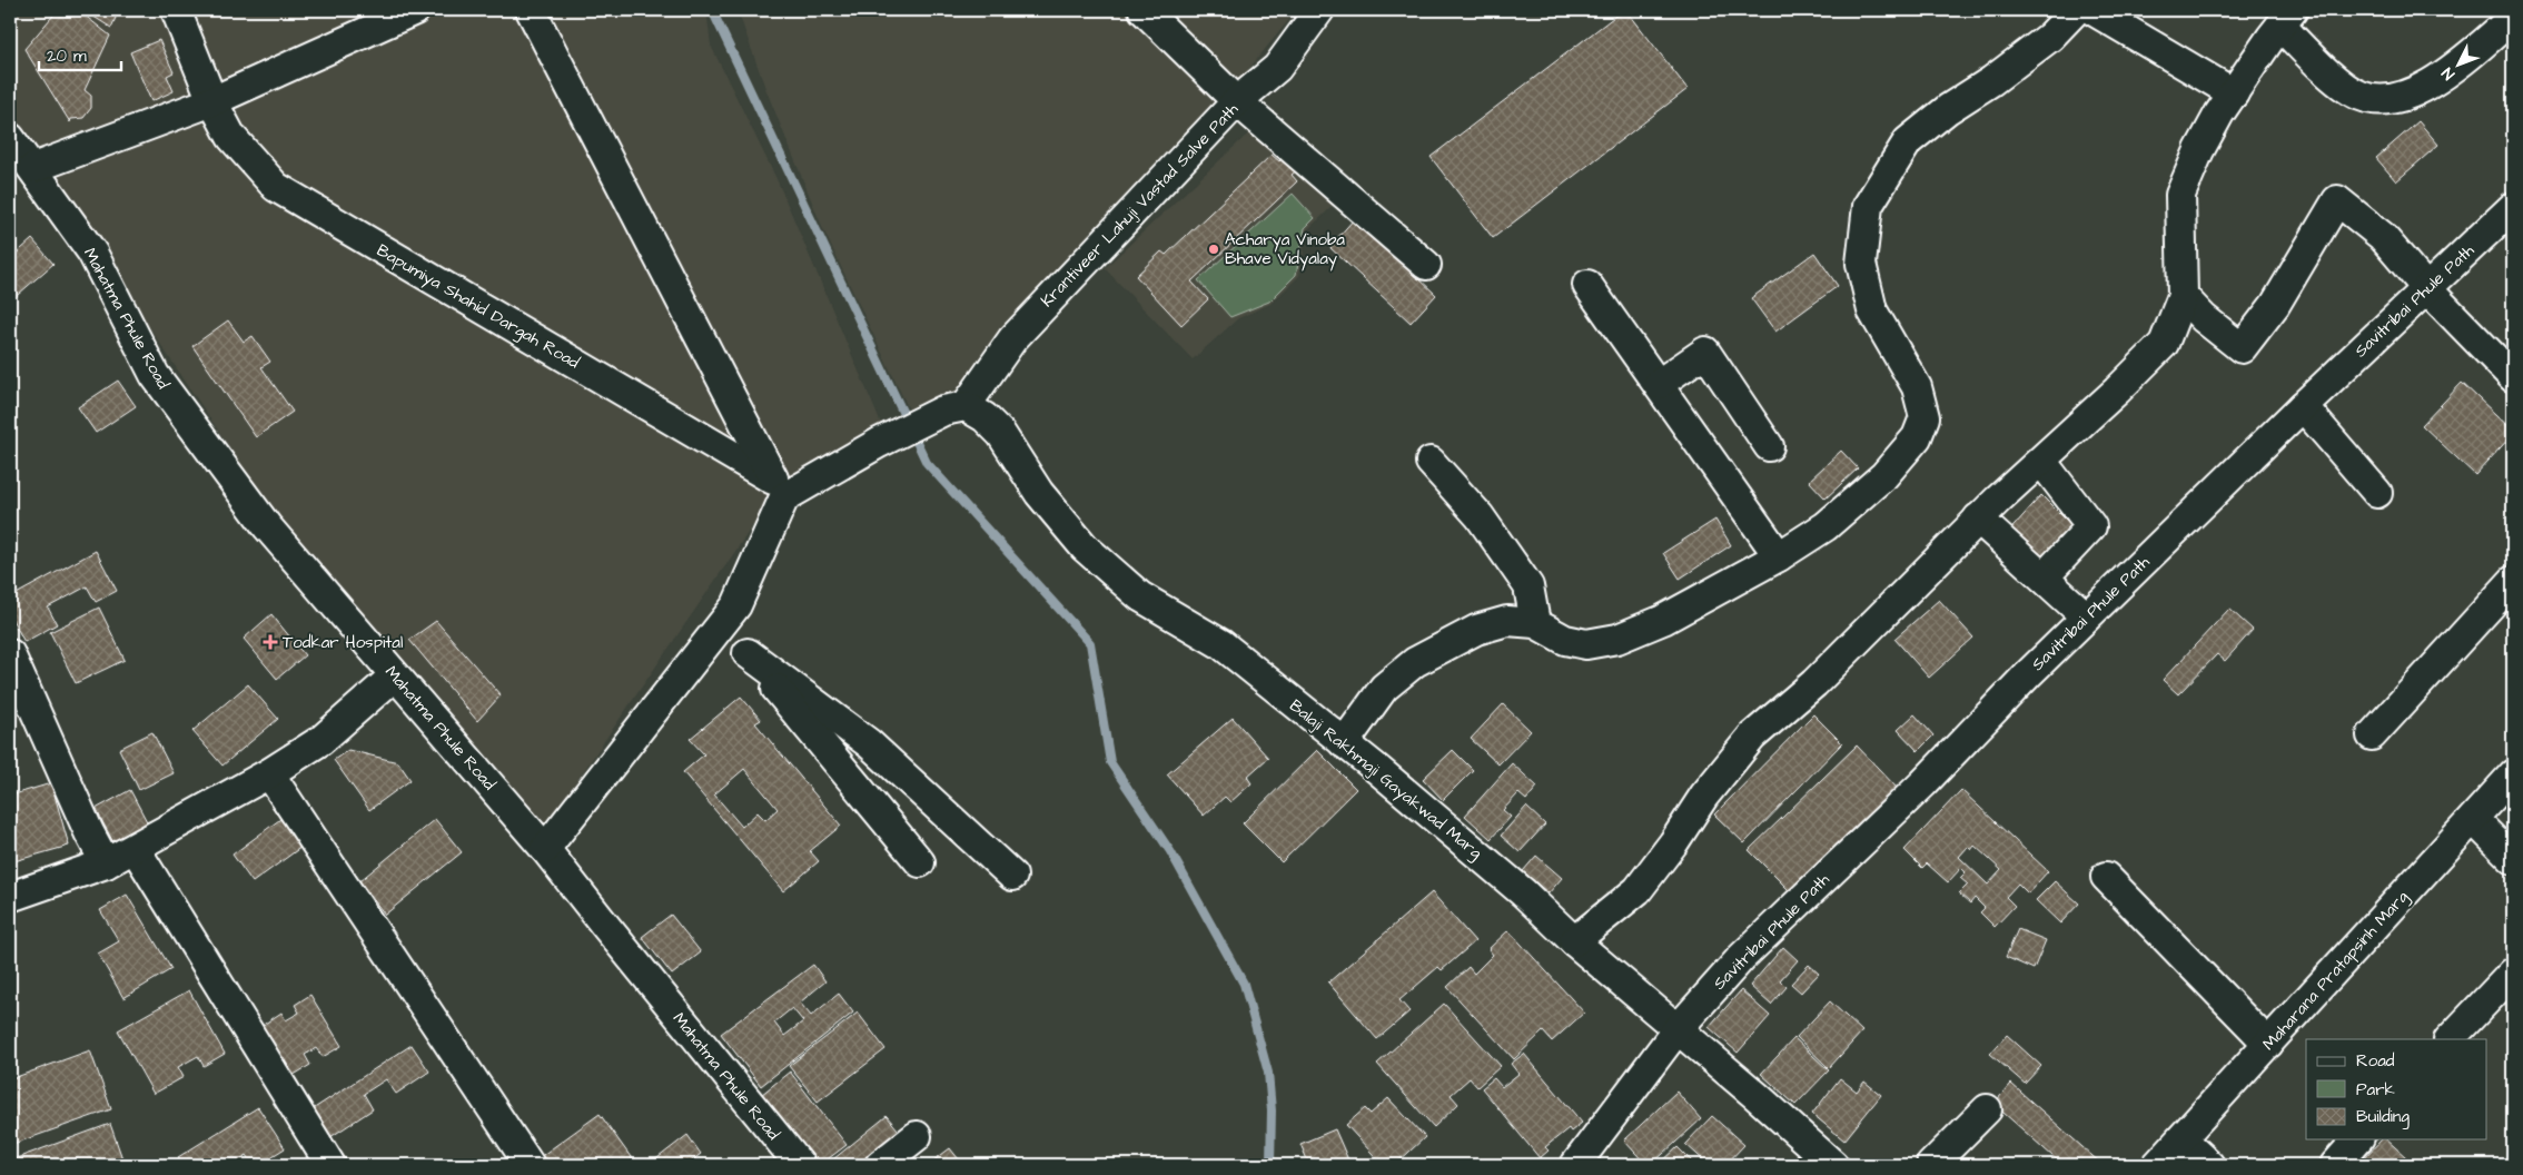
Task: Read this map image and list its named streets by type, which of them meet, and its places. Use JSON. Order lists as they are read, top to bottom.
{
  "streets": {
    "street": [
      "Krantiveer Lahuji Vastad Salve Path",
      "Savitribai Phule Path",
      "Bapumiya Shahid Dargah Road",
      "Mahatma Phule Road",
      "Balaji Rakhmaji Gayakwad Marg",
      "Maharana Pratapsinh Marg"
    ]
  },
  "crossings": [
    ["Krantiveer Lahuji Vastad Salve Path", "Balaji Rakhmaji Gayakwad Marg"],
    ["Savitribai Phule Path", "Balaji Rakhmaji Gayakwad Marg"]
  ],
  "places": {
    "other": ["Acharya Vinoba Bhave Vidyalay"],
    "health": ["Todkar Hospital"]
  },
  "legend": ["Road", "Park", "Building"],
  "scale_bar": "20 m",
  "north": "bottom left"
}
